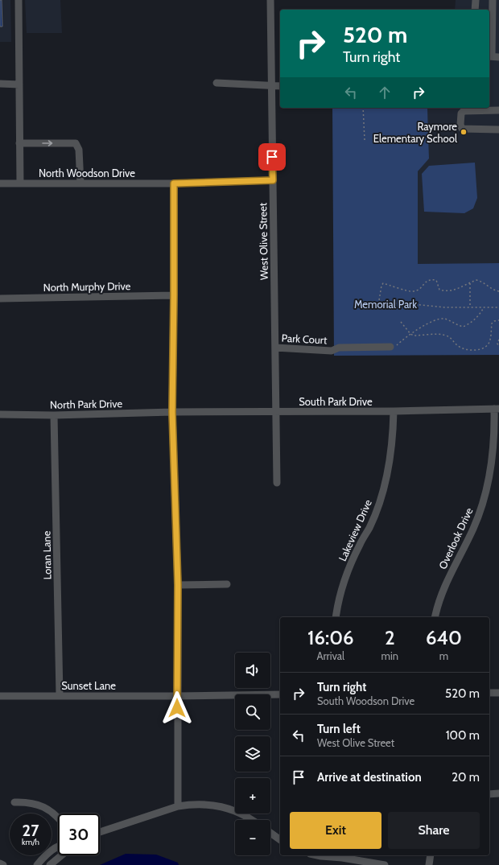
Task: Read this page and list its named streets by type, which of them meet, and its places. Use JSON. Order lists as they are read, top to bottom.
{
  "streets": {
    "street": [
      "North Woodson Drive",
      "West Olive Street",
      "North Murphy Drive",
      "Park Court",
      "South Park Drive",
      "North Park Drive",
      "Lakeview Drive",
      "Overlook Drive",
      "Loran Lane",
      "Sunset Lane"
    ]
  },
  "crossings": [
    ["North Woodson Drive", "West Olive Street"],
    ["West Olive Street", "Park Court"],
    ["West Olive Street", "South Park Drive"],
    ["South Park Drive", "North Park Drive"],
    ["South Park Drive", "Lakeview Drive"],
    ["South Park Drive", "Overlook Drive"],
    ["North Park Drive", "Loran Lane"],
    ["Loran Lane", "Sunset Lane"]
  ],
  "parks": ["Memorial Park"],
  "places": ["Raymore Elementary School"],
  "page": {
    "turn": ["520 m", "Turn right"],
    "eta": [
      "16:06",
      "Arrival",
      "2",
      "min",
      "640",
      "m"
    ],
    "map_buttons": ["+", "−"],
    "list": [
      {
        "name": "Turn right",
        "note": "South Woodson Drive",
        "value": "520 m"
      },
      {
        "name": "Turn left",
        "note": "West Olive Street",
        "value": "100 m"
      },
      {
        "name": "Arrive at destination",
        "value": "20 m"
      }
    ],
    "buttons": ["Exit", "Share"],
    "speed": "27 km/h",
    "limit": "30"
  }
}
